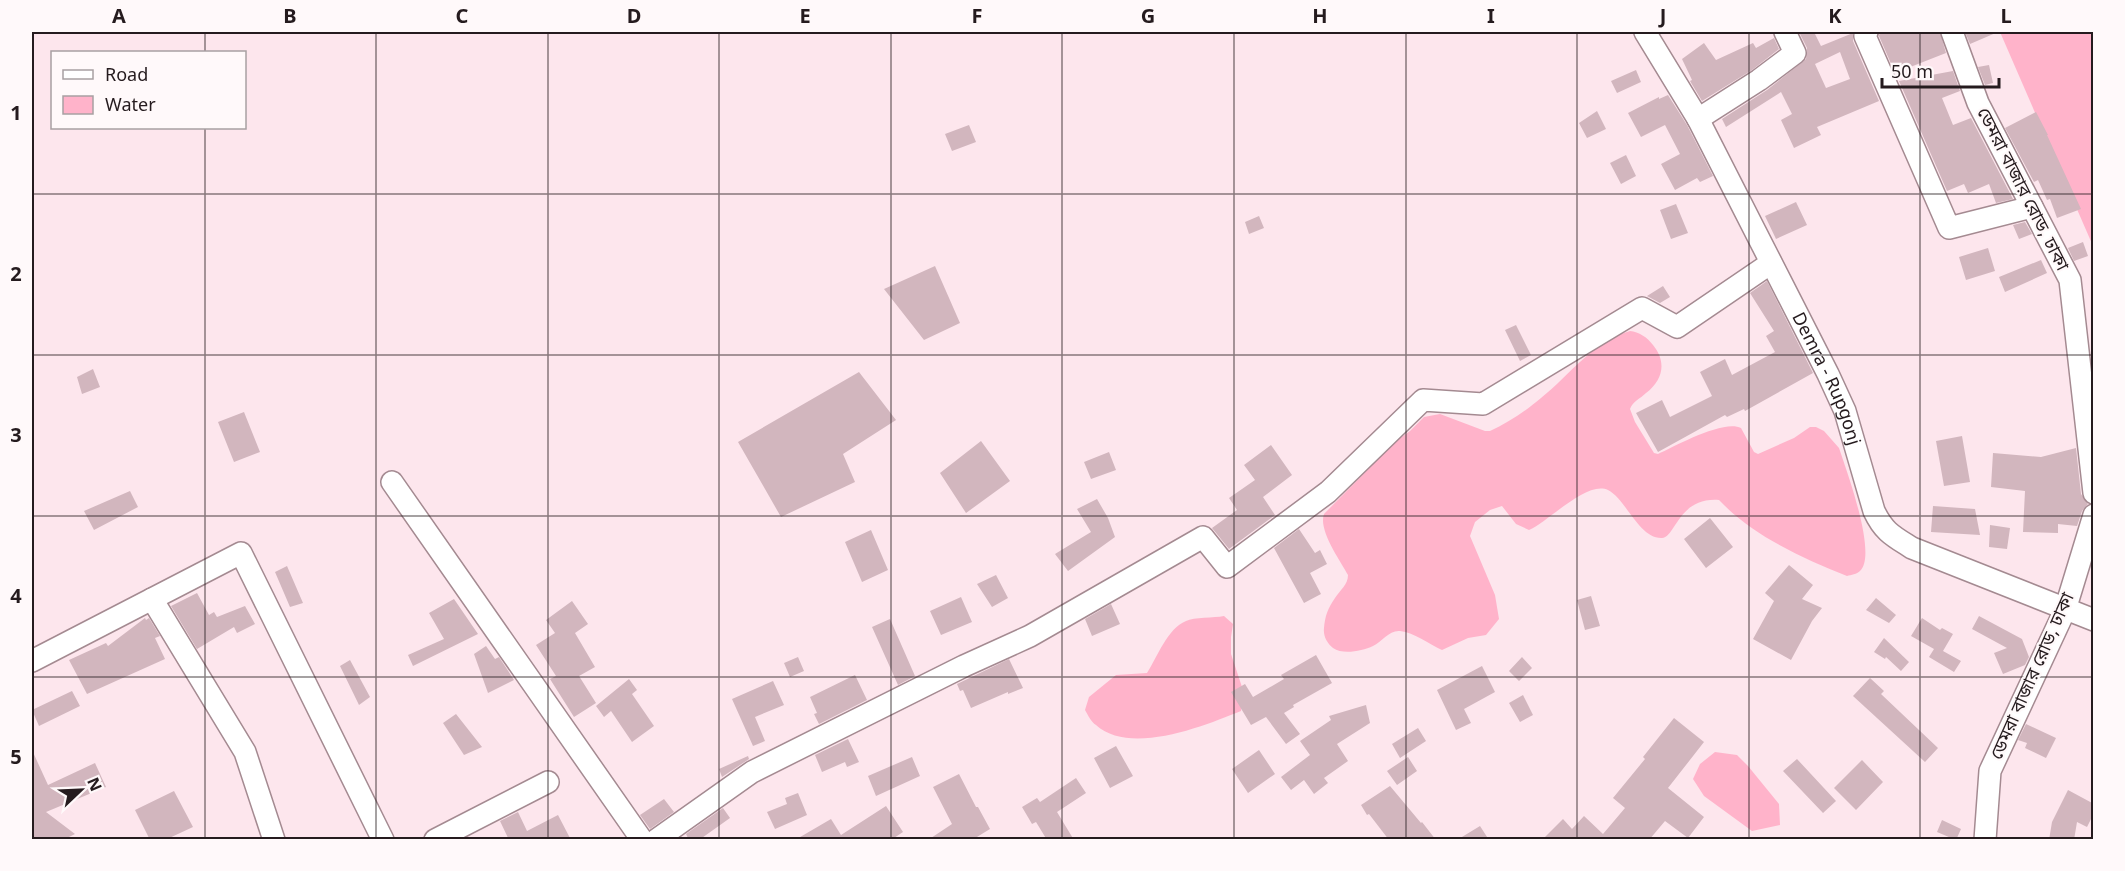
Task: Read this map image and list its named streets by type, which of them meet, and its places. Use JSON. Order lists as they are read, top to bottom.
{
  "streets": {
    "street": ["ডেমরা বাজার রোড, ঢাকা", "Demra - Rupgonj"]
  },
  "crossings": [
    ["ডেমরা বাজার রোড, ঢাকা", "Demra - Rupgonj"]
  ],
  "legend": ["Road", "Water"],
  "scale_bar": "50 m",
  "north": "top right",
  "grid": {
    "columns": [
      "A",
      "B",
      "C",
      "D",
      "E",
      "F",
      "G",
      "H",
      "I",
      "J",
      "K",
      "L"
    ],
    "rows": [
      "1",
      "2",
      "3",
      "4",
      "5"
    ]
  }
}
